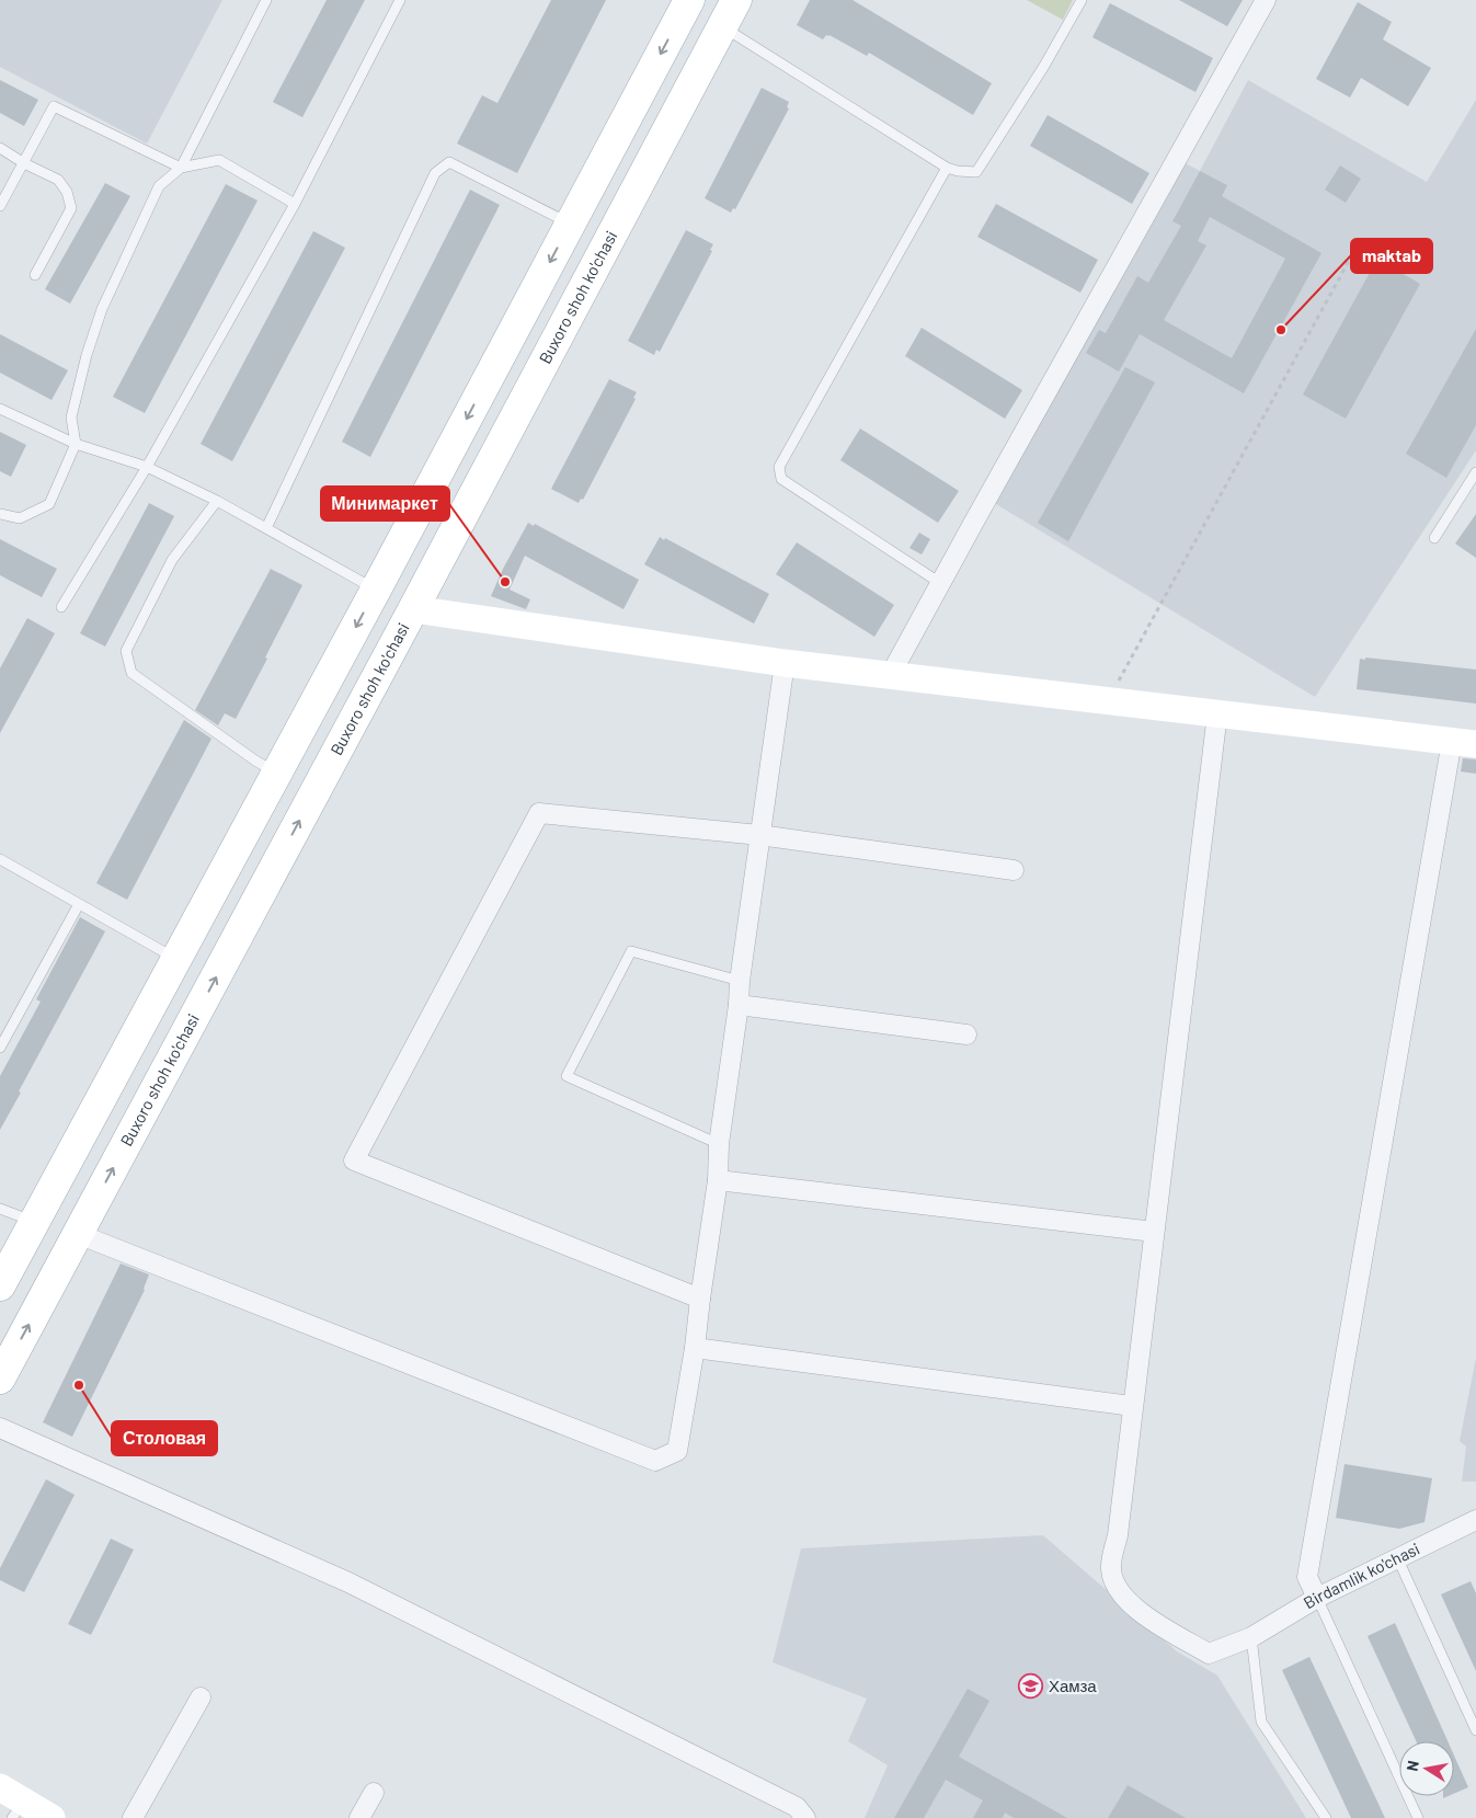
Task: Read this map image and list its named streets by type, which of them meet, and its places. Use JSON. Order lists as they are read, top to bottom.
{
  "streets": {
    "main road": ["Buxoro shoh ko'chasi"],
    "street": ["Birdamlik ko'chasi"]
  },
  "places": {
    "other": ["maktab", "Минимаркет", "Столовая"],
    "school or university": ["Хамза"]
  },
  "north": "left"
}
